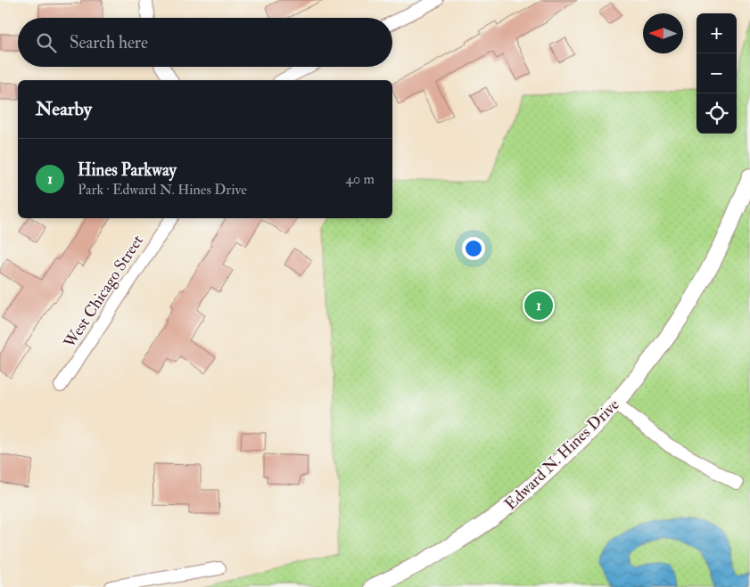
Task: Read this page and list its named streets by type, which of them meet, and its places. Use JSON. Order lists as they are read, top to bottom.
{
  "streets": {
    "street": ["West Chicago Street", "Edward N. Hines Drive"]
  },
  "north": "left",
  "page": {
    "map_buttons": ["+", "−"],
    "search": "Search here",
    "heading": "Nearby",
    "list": [
      {
        "mark": "1",
        "name": "Hines Parkway",
        "note": "Park · Edward N. Hines Drive",
        "value": "40 m"
      }
    ],
    "pins": "1"
  }
}
